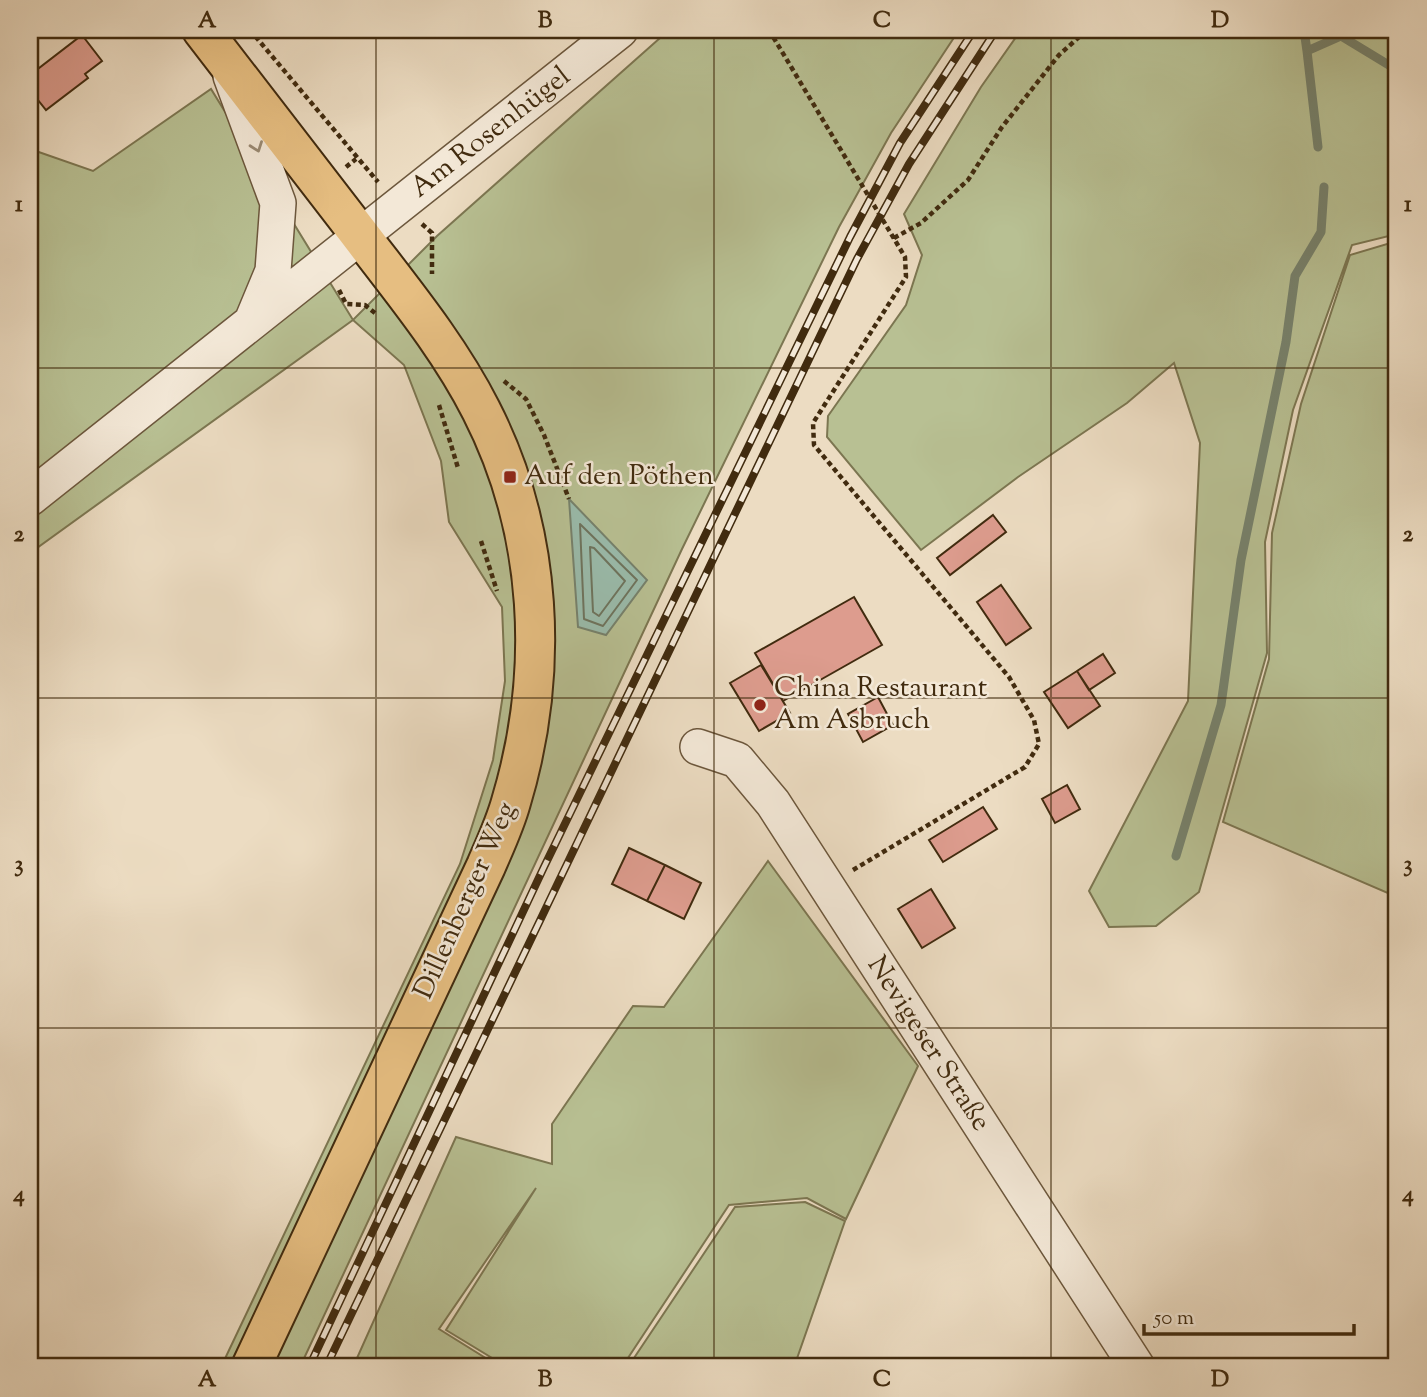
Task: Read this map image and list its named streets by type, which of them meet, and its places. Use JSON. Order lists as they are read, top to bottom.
{
  "streets": {
    "main road": ["Dillenberger Weg"],
    "street": ["Am Rosenhügel", "Nevigeser Straße"]
  },
  "crossings": [
    ["Am Rosenhügel", "Dillenberger Weg"]
  ],
  "places": {
    "transit": ["Auf den Pöthen"],
    "other": ["China Restaurant Am Asbruch"]
  },
  "scale_bar": "50 m",
  "grid": {
    "columns": [
      "A",
      "B",
      "C",
      "D"
    ],
    "rows": [
      "1",
      "2",
      "3",
      "4"
    ]
  }
}
